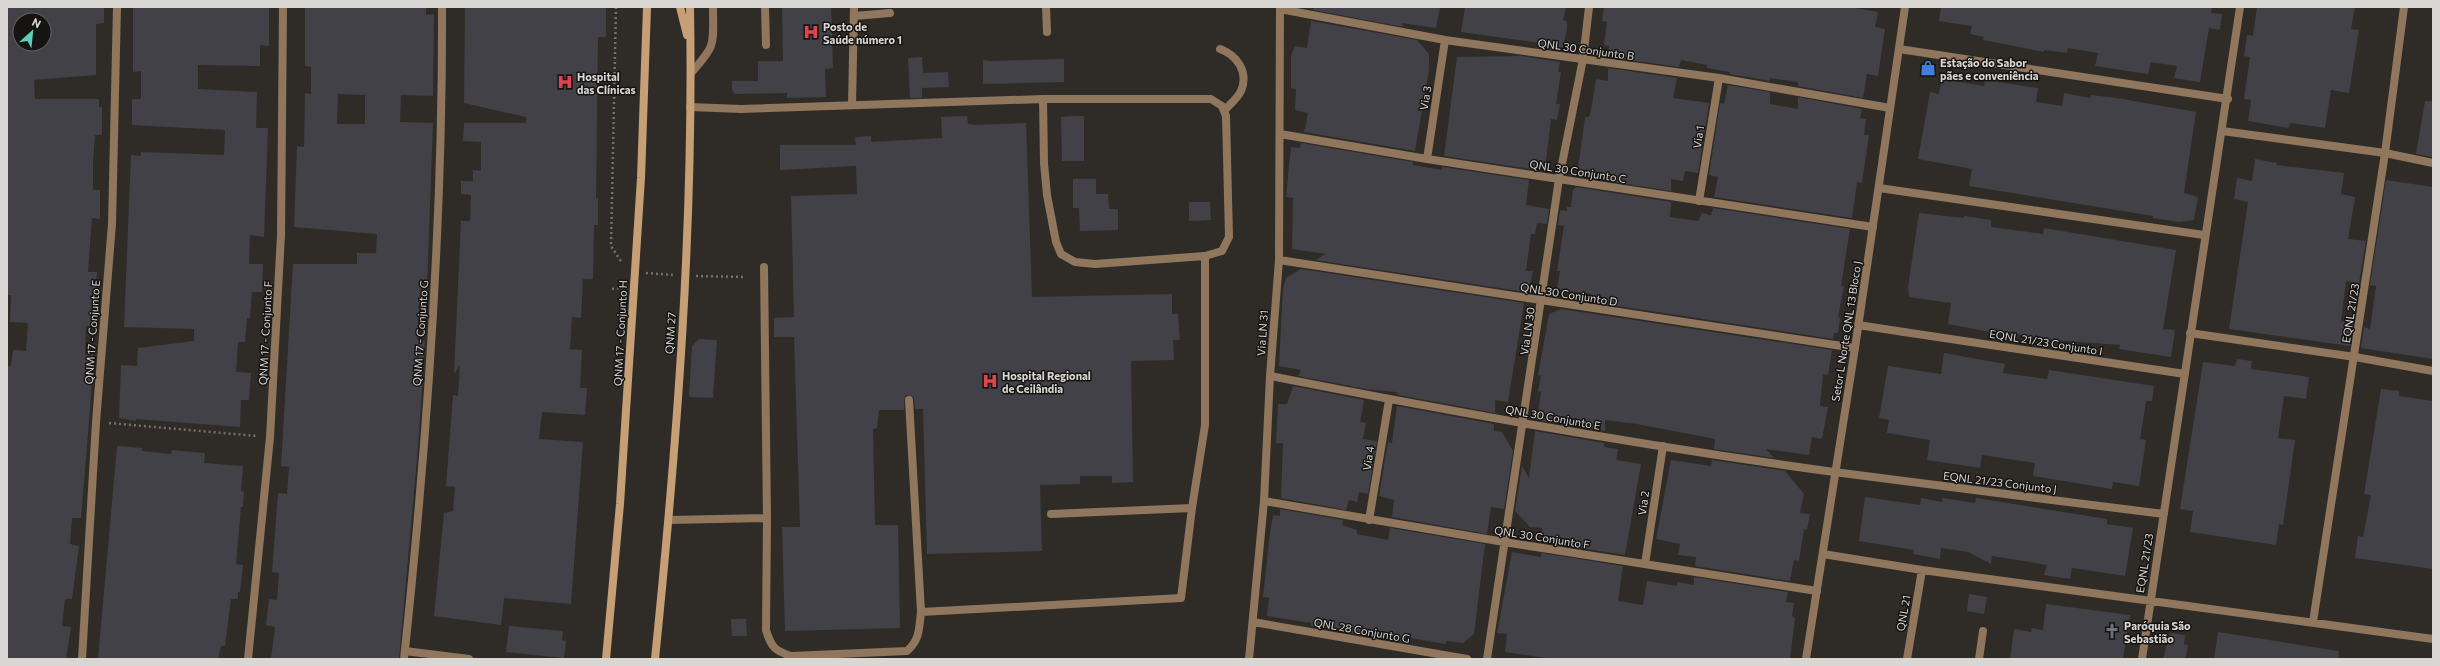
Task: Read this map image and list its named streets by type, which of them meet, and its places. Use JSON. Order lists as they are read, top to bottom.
{
  "streets": {
    "main road": ["QNM 17 - Conjunto H", "QNM 27"],
    "street": [
      "QNL 30 Conjunto B",
      "Via 3",
      "Via 1",
      "QNL 30 Conjunto C",
      "QNL 30 Conjunto D",
      "EQNL 21/23",
      "Via LN 30",
      "Setor L Norte QNL 13 Bloco J",
      "QNM 17 - Conjunto E",
      "QNM 17 - Conjunto F",
      "QNM 17 - Conjunto G",
      "Via LN 31",
      "EQNL 21/23 Conjunto I",
      "QNL 30 Conjunto E",
      "Via 4",
      "EQNL 21/23 Conjunto J",
      "Via 2",
      "QNL 30 Conjunto F",
      "QNL 21",
      "QNL 28 Conjunto G"
    ]
  },
  "crossings": [
    ["QNL 30 Conjunto B", "Via 3"],
    ["QNL 30 Conjunto B", "Via 1"],
    ["QNL 30 Conjunto B", "Via LN 30"],
    ["QNL 30 Conjunto B", "Setor L Norte QNL 13 Bloco J"],
    ["QNL 30 Conjunto B", "Via LN 31"],
    ["Via 3", "QNL 30 Conjunto C"],
    ["Via 1", "QNL 30 Conjunto C"],
    ["QNL 30 Conjunto C", "Via LN 30"],
    ["QNL 30 Conjunto C", "Setor L Norte QNL 13 Bloco J"],
    ["QNL 30 Conjunto C", "Via LN 31"],
    ["QNL 30 Conjunto D", "Via LN 30"],
    ["QNL 30 Conjunto D", "Setor L Norte QNL 13 Bloco J"],
    ["QNL 30 Conjunto D", "Via LN 31"],
    ["EQNL 21/23", "Setor L Norte QNL 13 Bloco J"],
    ["EQNL 21/23", "EQNL 21/23 Conjunto I"],
    ["EQNL 21/23", "EQNL 21/23 Conjunto J"],
    ["EQNL 21/23", "QNL 21"],
    ["Via LN 30", "QNL 30 Conjunto E"],
    ["Via LN 30", "QNL 30 Conjunto F"],
    ["Setor L Norte QNL 13 Bloco J", "EQNL 21/23 Conjunto I"],
    ["Setor L Norte QNL 13 Bloco J", "QNL 30 Conjunto E"],
    ["Setor L Norte QNL 13 Bloco J", "EQNL 21/23 Conjunto J"],
    ["Setor L Norte QNL 13 Bloco J", "QNL 30 Conjunto F"],
    ["Via LN 31", "QNL 30 Conjunto E"],
    ["Via LN 31", "QNL 30 Conjunto F"],
    ["Via LN 31", "QNL 28 Conjunto G"],
    ["QNL 30 Conjunto E", "Via 4"],
    ["QNL 30 Conjunto E", "EQNL 21/23 Conjunto J"],
    ["QNL 30 Conjunto E", "Via 2"],
    ["Via 4", "QNL 30 Conjunto F"],
    ["Via 2", "QNL 30 Conjunto F"]
  ],
  "places": {
    "hospital": ["Posto de Saúde número 1", "Hospital das Clínicas", "Hospital Regional de Ceilândia"],
    "shop": ["Estação do Sabor pães e conveniência"],
    "church": ["Paróquia São Sebastião"]
  },
  "north": "top right"
}
